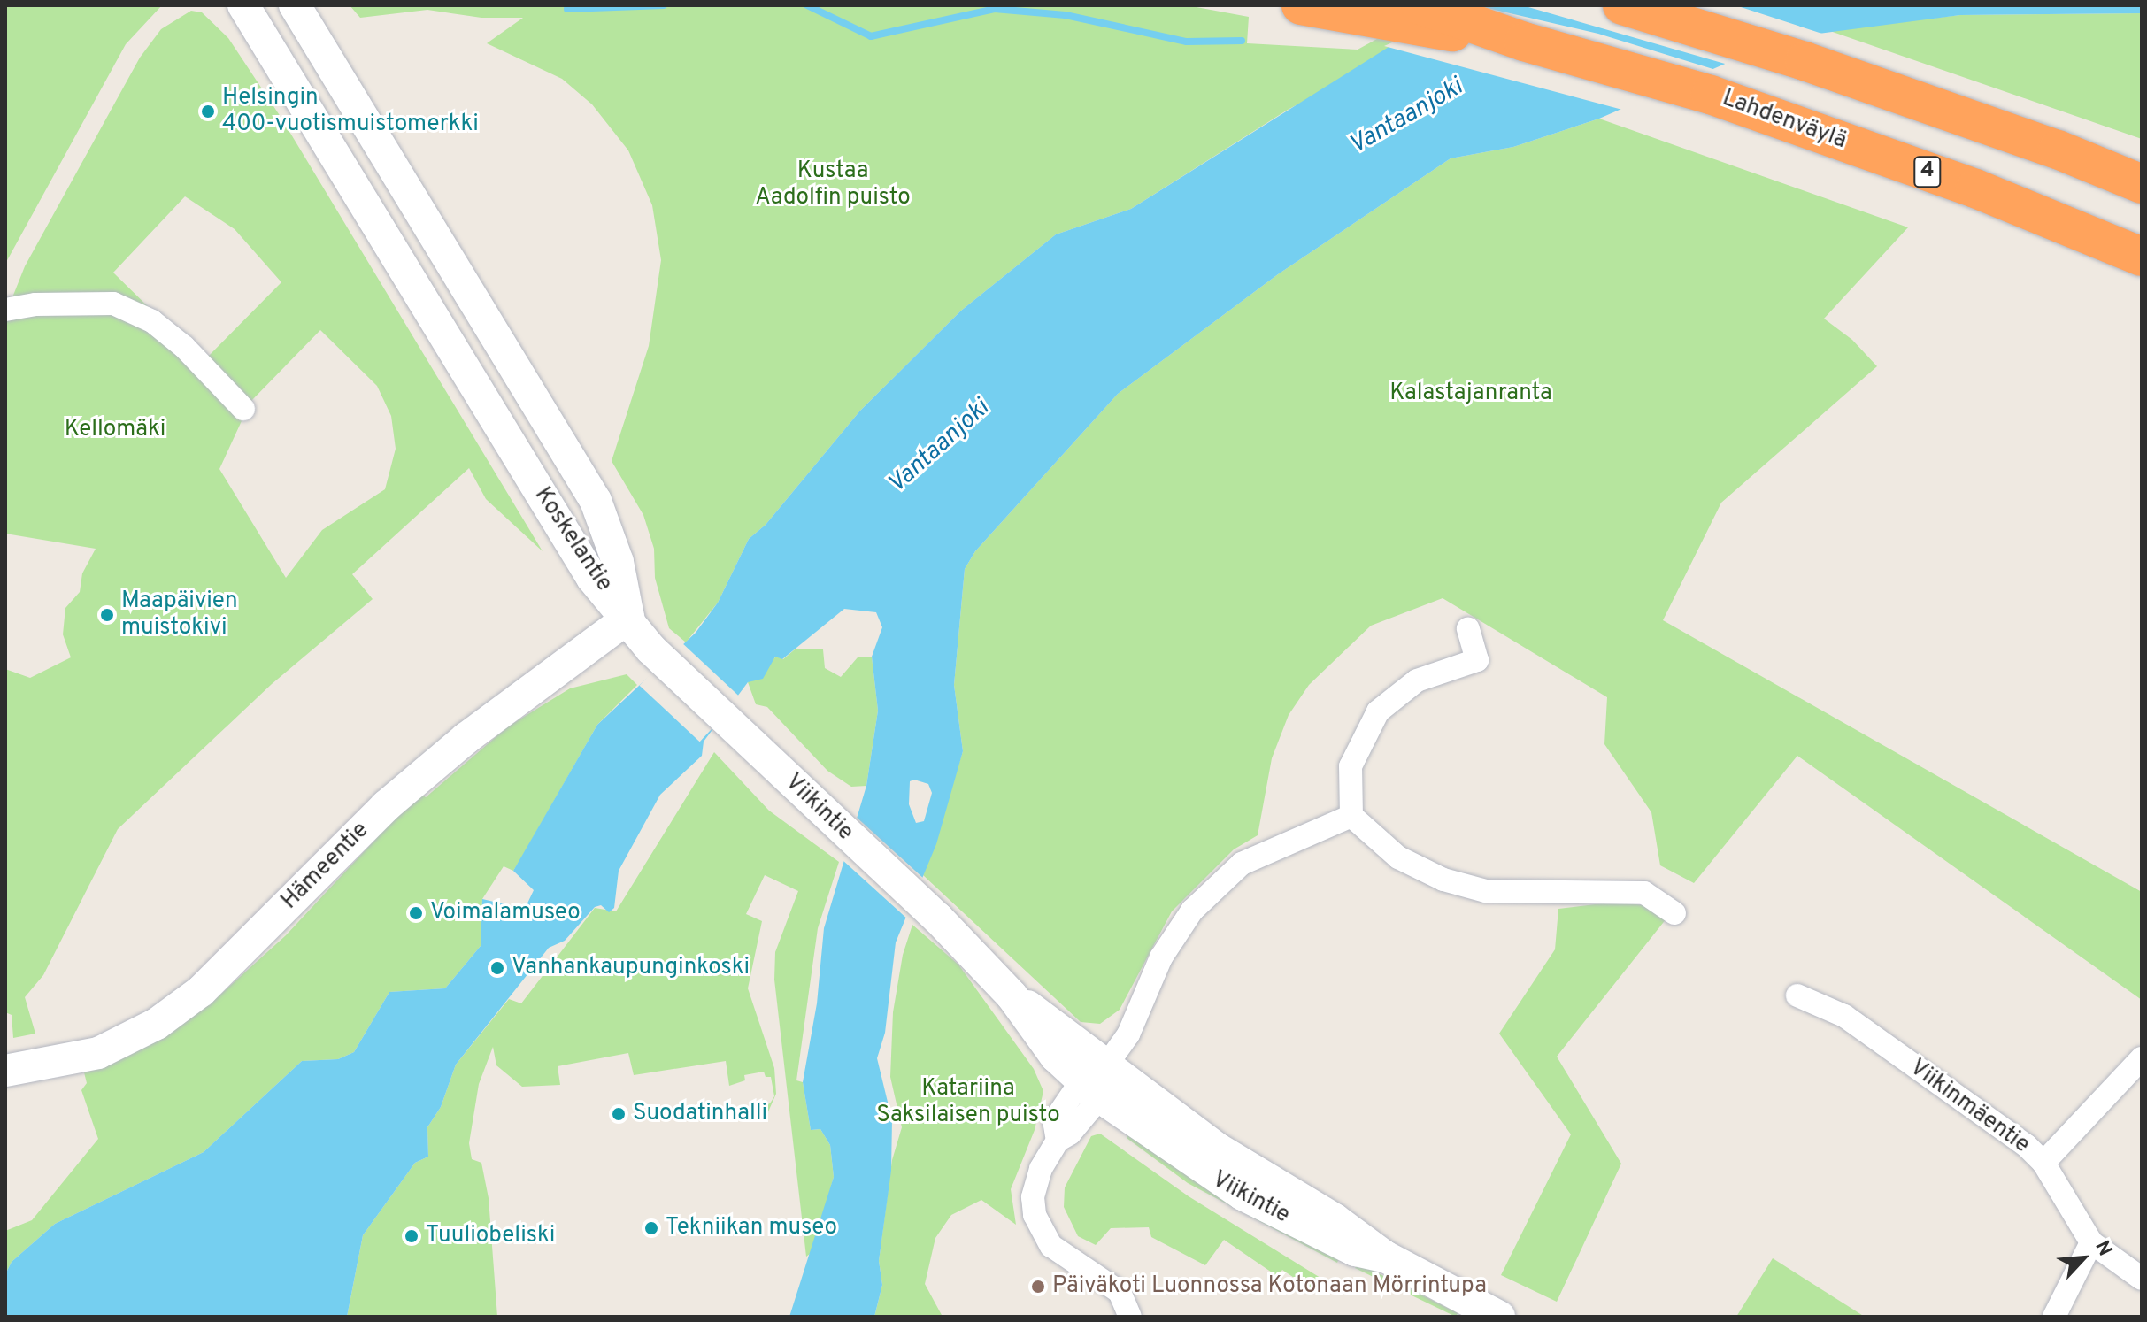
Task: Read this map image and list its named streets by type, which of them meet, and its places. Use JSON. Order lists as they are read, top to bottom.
{
  "streets": {
    "highway": ["Lahdenväylä", "4"],
    "main road": ["Koskelantie", "Viikintie", "Hämeentie"],
    "street": ["Viikinmäentie"]
  },
  "crossings": [
    ["Koskelantie", "Viikintie"],
    ["Koskelantie", "Hämeentie"],
    ["Viikintie", "Hämeentie"]
  ],
  "water": ["Vantaanjoki"],
  "parks": [
    "Kustaa Aadolfin puisto",
    "Kalastajanranta",
    "Kellomäki",
    "Katariina Saksilaisen puisto"
  ],
  "places": [
    "Helsingin 400-vuotismuistomerkki",
    "Maapäivien muistokivi",
    "Voimalamuseo",
    "Vanhankaupunginkoski",
    "Suodatinhalli",
    "Tekniikan museo",
    "Tuuliobeliski",
    "Päiväkoti Luonnossa Kotonaan Mörrintupa"
  ],
  "north": "top right"
}
